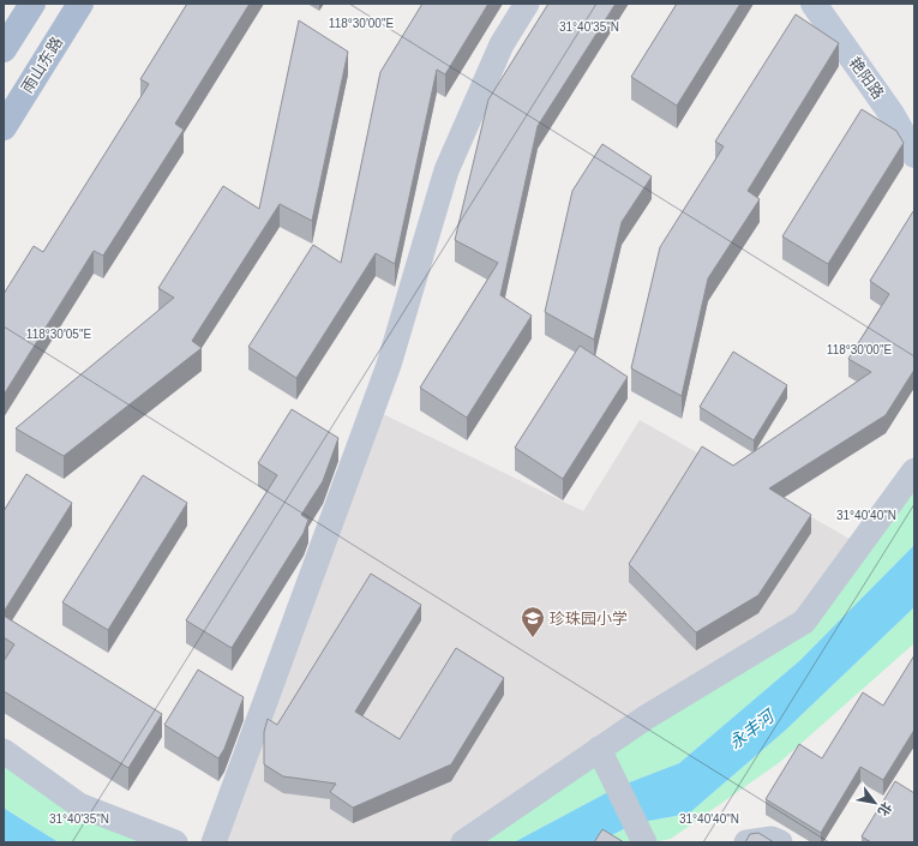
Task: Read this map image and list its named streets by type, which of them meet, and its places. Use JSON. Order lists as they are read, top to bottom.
{
  "streets": {
    "main road": ["雨山东路"],
    "street": ["艳阳路"]
  },
  "water": ["永丰河"],
  "places": {
    "school or university": ["珍珠园小学"]
  },
  "north": "bottom right",
  "coordinates": [
    "118°30'00\"E",
    "31°40'35\"N",
    "118°30'05\"E",
    "31°40'40\"N"
  ]
}
